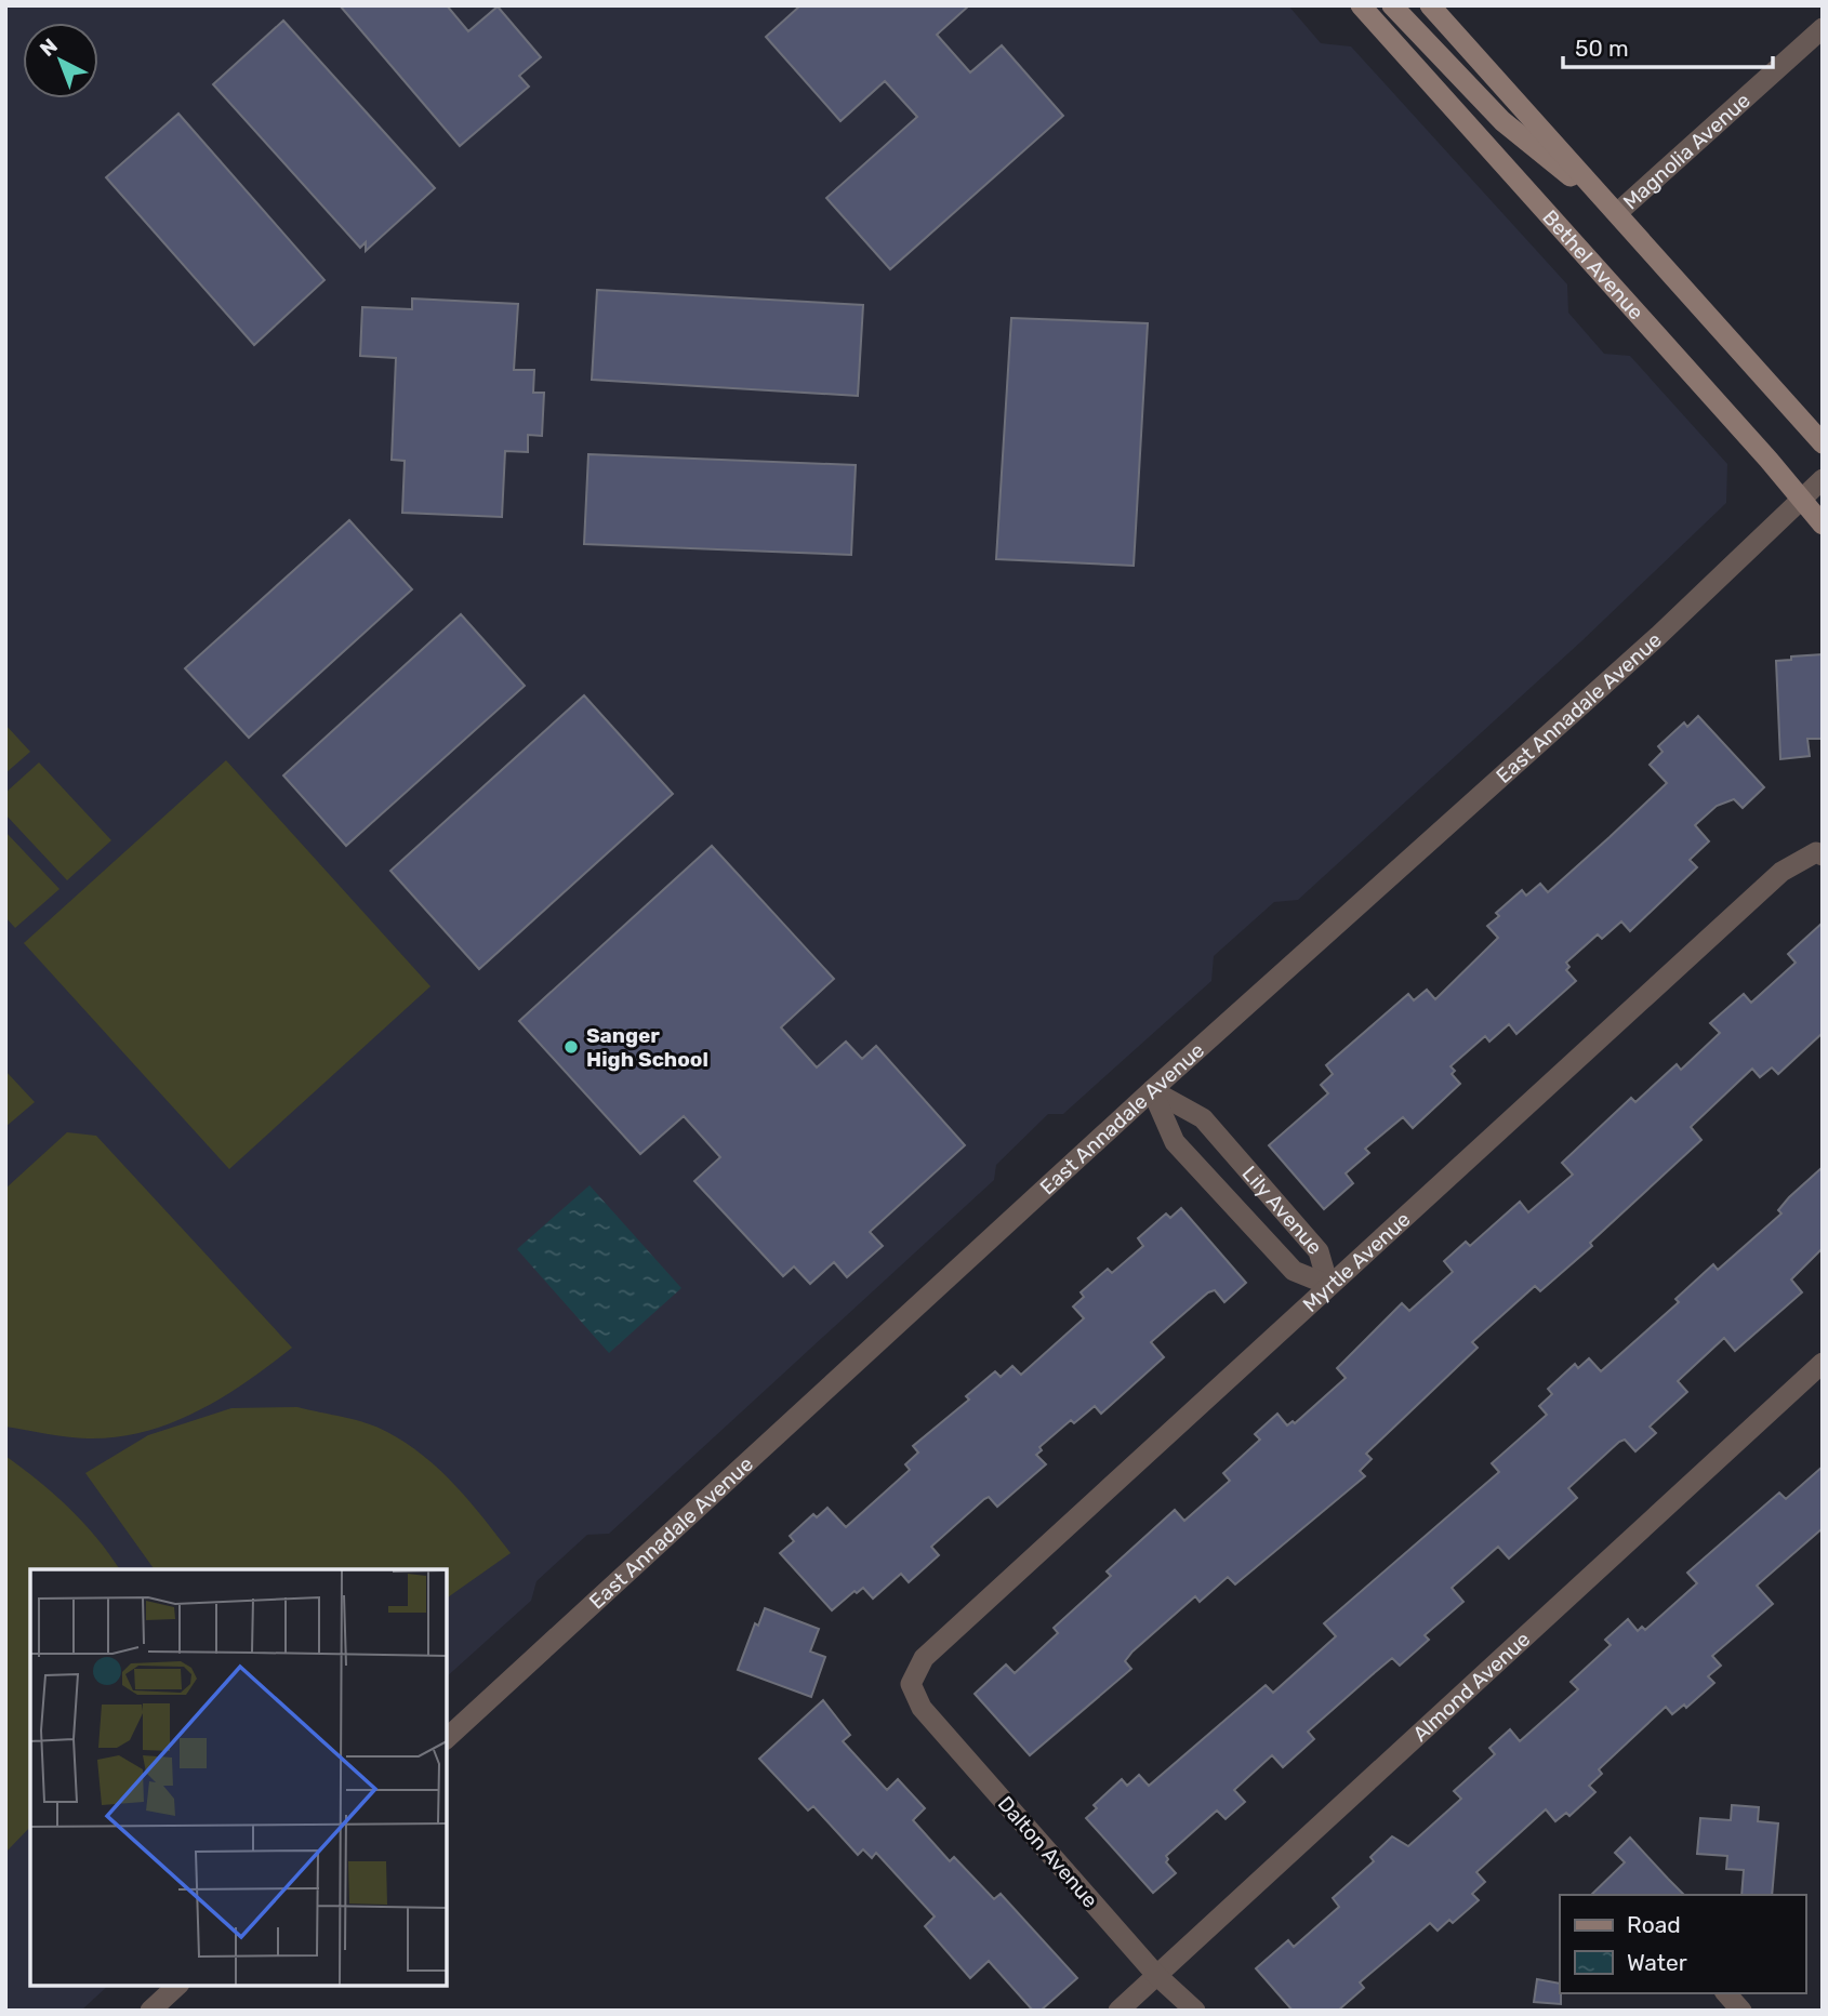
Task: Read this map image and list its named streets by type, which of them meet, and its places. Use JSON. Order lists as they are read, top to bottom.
{
  "streets": {
    "main road": ["Bethel Avenue"],
    "street": [
      "Magnolia Avenue",
      "East Annadale Avenue",
      "Lily Avenue",
      "Myrtle Avenue",
      "Almond Avenue",
      "Dalton Avenue"
    ]
  },
  "crossings": [
    ["Bethel Avenue", "East Annadale Avenue"],
    ["East Annadale Avenue", "Lily Avenue"],
    ["Lily Avenue", "Myrtle Avenue"],
    ["Myrtle Avenue", "Dalton Avenue"],
    ["Almond Avenue", "Dalton Avenue"]
  ],
  "places": ["Sanger High School"],
  "legend": ["Road", "Water"],
  "scale_bar": "50 m",
  "north": "top left"
}
